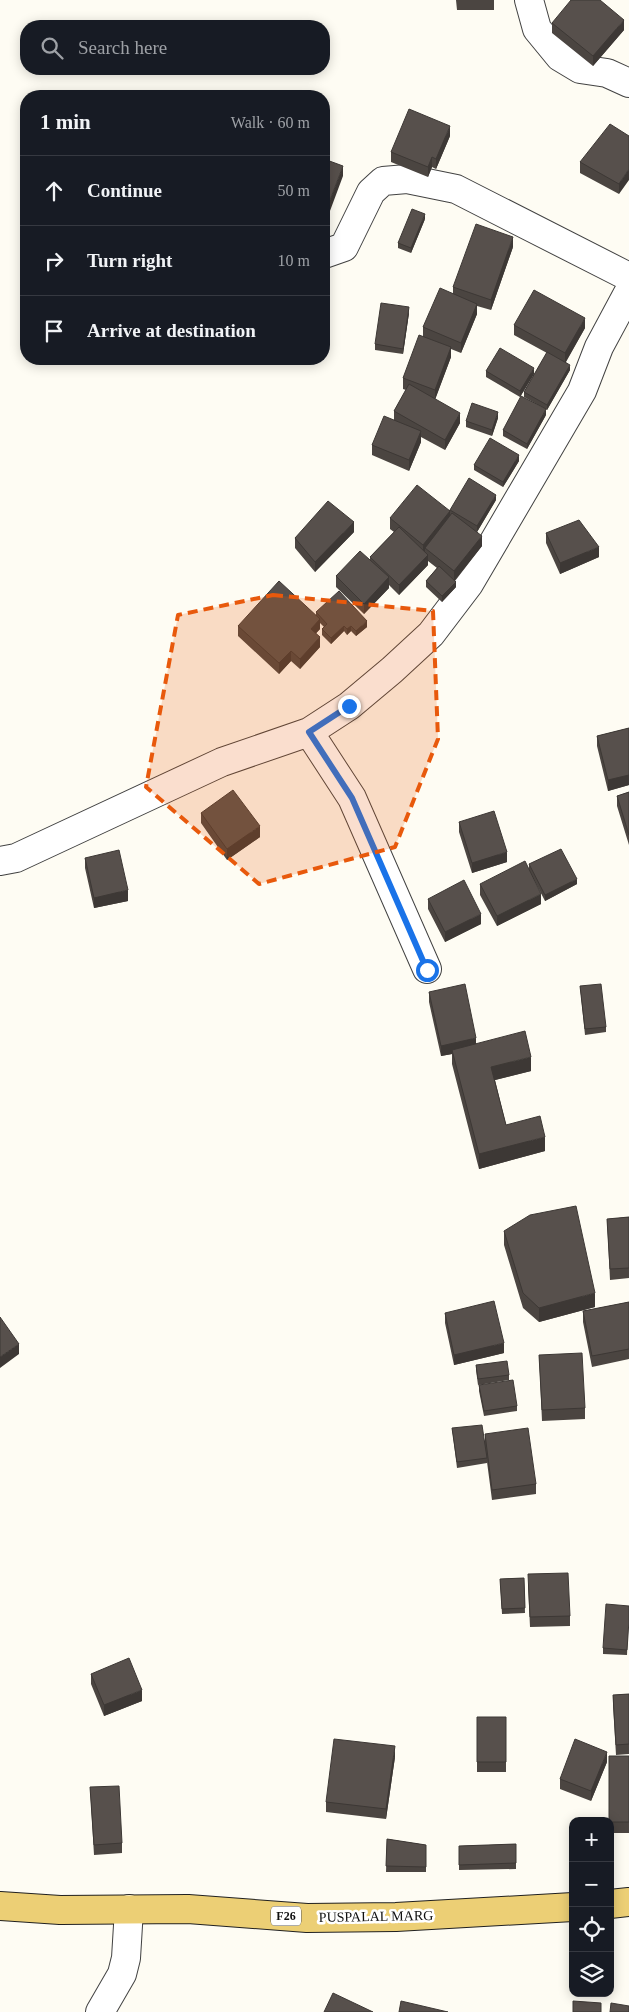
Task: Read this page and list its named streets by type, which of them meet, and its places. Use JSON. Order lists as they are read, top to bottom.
{
  "streets": {
    "main road": ["F26", "PUSPALAL MARG"]
  },
  "page": {
    "search": "Search here",
    "heading": ["1 min", "Walk · 60 m"],
    "list": [
      ["Continue", "50 m"],
      ["Turn right", "10 m"],
      "Arrive at destination"
    ],
    "map_buttons": ["+", "−"]
  }
}
